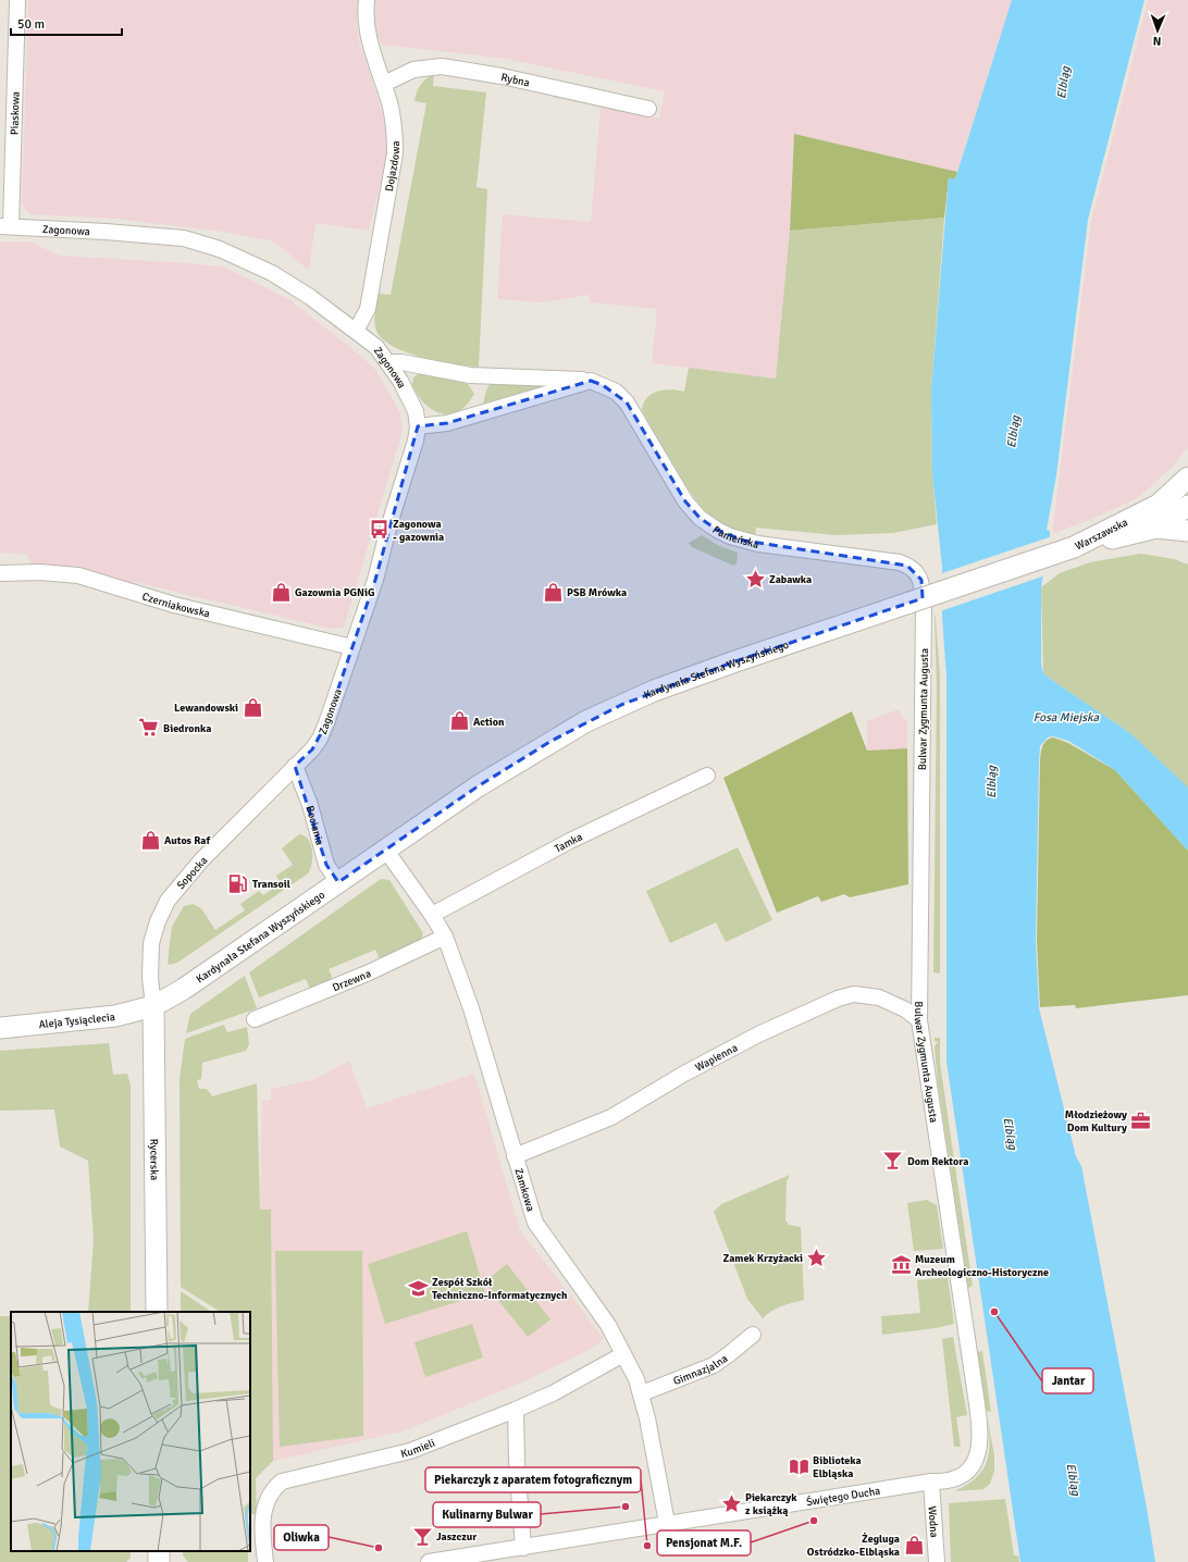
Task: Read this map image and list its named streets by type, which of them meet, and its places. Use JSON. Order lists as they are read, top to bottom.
{
  "streets": {
    "main road": [
      "Warszawska",
      "Kardynała Stefana Wyszyńskiego",
      "Aleja Tysiąclecia",
      "Rycerska"
    ],
    "street": [
      "Rybna",
      "Piaskowa",
      "Dojazdowa",
      "Zagonowa",
      "Panieńska",
      "Czerniakowska",
      "Bulwar Zygmunta Augusta",
      "Bociania",
      "Tamka",
      "Sopocka",
      "Drzewna",
      "Wapienna",
      "Zamkowa",
      "Gimnazjalna",
      "Kumieli",
      "Świętego Ducha",
      "Wodna"
    ]
  },
  "crossings": [
    ["Rybna", "Dojazdowa"],
    ["Piaskowa", "Zagonowa"],
    ["Dojazdowa", "Zagonowa"],
    ["Zagonowa", "Panieńska"],
    ["Zagonowa", "Czerniakowska"],
    ["Zagonowa", "Bociania"],
    ["Zagonowa", "Sopocka"],
    ["Warszawska", "Kardynała Stefana Wyszyńskiego"],
    ["Panieńska", "Kardynała Stefana Wyszyńskiego"],
    ["Panieńska", "Bulwar Zygmunta Augusta"],
    ["Kardynała Stefana Wyszyńskiego", "Bulwar Zygmunta Augusta"],
    ["Kardynała Stefana Wyszyńskiego", "Bociania"],
    ["Kardynała Stefana Wyszyńskiego", "Sopocka"],
    ["Kardynała Stefana Wyszyńskiego", "Aleja Tysiąclecia"],
    ["Kardynała Stefana Wyszyńskiego", "Rycerska"],
    ["Kardynała Stefana Wyszyńskiego", "Zamkowa"],
    ["Bulwar Zygmunta Augusta", "Wapienna"],
    ["Bulwar Zygmunta Augusta", "Świętego Ducha"],
    ["Bulwar Zygmunta Augusta", "Wodna"],
    ["Bociania", "Sopocka"],
    ["Tamka", "Zamkowa"],
    ["Sopocka", "Aleja Tysiąclecia"],
    ["Sopocka", "Rycerska"],
    ["Drzewna", "Zamkowa"],
    ["Aleja Tysiąclecia", "Rycerska"],
    ["Wapienna", "Zamkowa"],
    ["Zamkowa", "Gimnazjalna"],
    ["Zamkowa", "Kumieli"],
    ["Zamkowa", "Świętego Ducha"],
    ["Świętego Ducha", "Wodna"]
  ],
  "water": ["Elbląg", "Fosa Miejska"],
  "places": {
    "bus stop": ["Zagonowa - gazownia"],
    "place": ["Zabawka", "Zamek Krzyżacki", "Piekarczyk z książką"],
    "shop": [
      "Gazownia PGNiG",
      "PSB Mrówka",
      "Lewandowski",
      "Action",
      "Autos Raf",
      "Żegluga Ostródzko-Elbląska"
    ],
    "supermarket": ["Biedronka"],
    "fuel station": ["Transoil"],
    "office": ["Młodzieżowy Dom Kultury"],
    "bar": ["Dom Rektora", "Jaszczur"],
    "museum": ["Muzeum Archeologiczno-Historyczne"],
    "school or university": ["Zespół Szkół Techniczno-Informatycznych"],
    "other": [
      "Jantar",
      "Kulinarny Bulwar",
      "Pensjonat M.F.",
      "Piekarczyk z aparatem fotograficznym",
      "Oliwka"
    ],
    "library": ["Biblioteka Elbląska"]
  },
  "scale_bar": "50 m",
  "north": "bottom"
}
